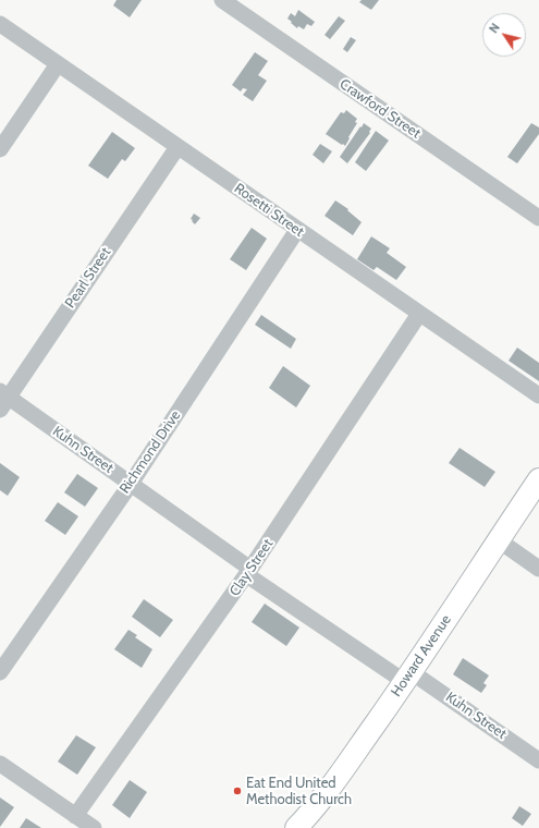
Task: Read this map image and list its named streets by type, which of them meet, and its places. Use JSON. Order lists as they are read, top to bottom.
{
  "streets": {
    "main road": ["Howard Avenue"],
    "street": [
      "Crawford Street",
      "Rosetti Street",
      "Pearl Street",
      "Kuhn Street",
      "Richmond Drive",
      "Clay Street"
    ]
  },
  "crossings": [
    ["Rosetti Street", "Pearl Street"],
    ["Rosetti Street", "Richmond Drive"],
    ["Rosetti Street", "Clay Street"],
    ["Pearl Street", "Kuhn Street"],
    ["Kuhn Street", "Richmond Drive"],
    ["Kuhn Street", "Clay Street"],
    ["Kuhn Street", "Howard Avenue"]
  ],
  "places": ["Eat End United Methodist Church"],
  "north": "top left"
}
